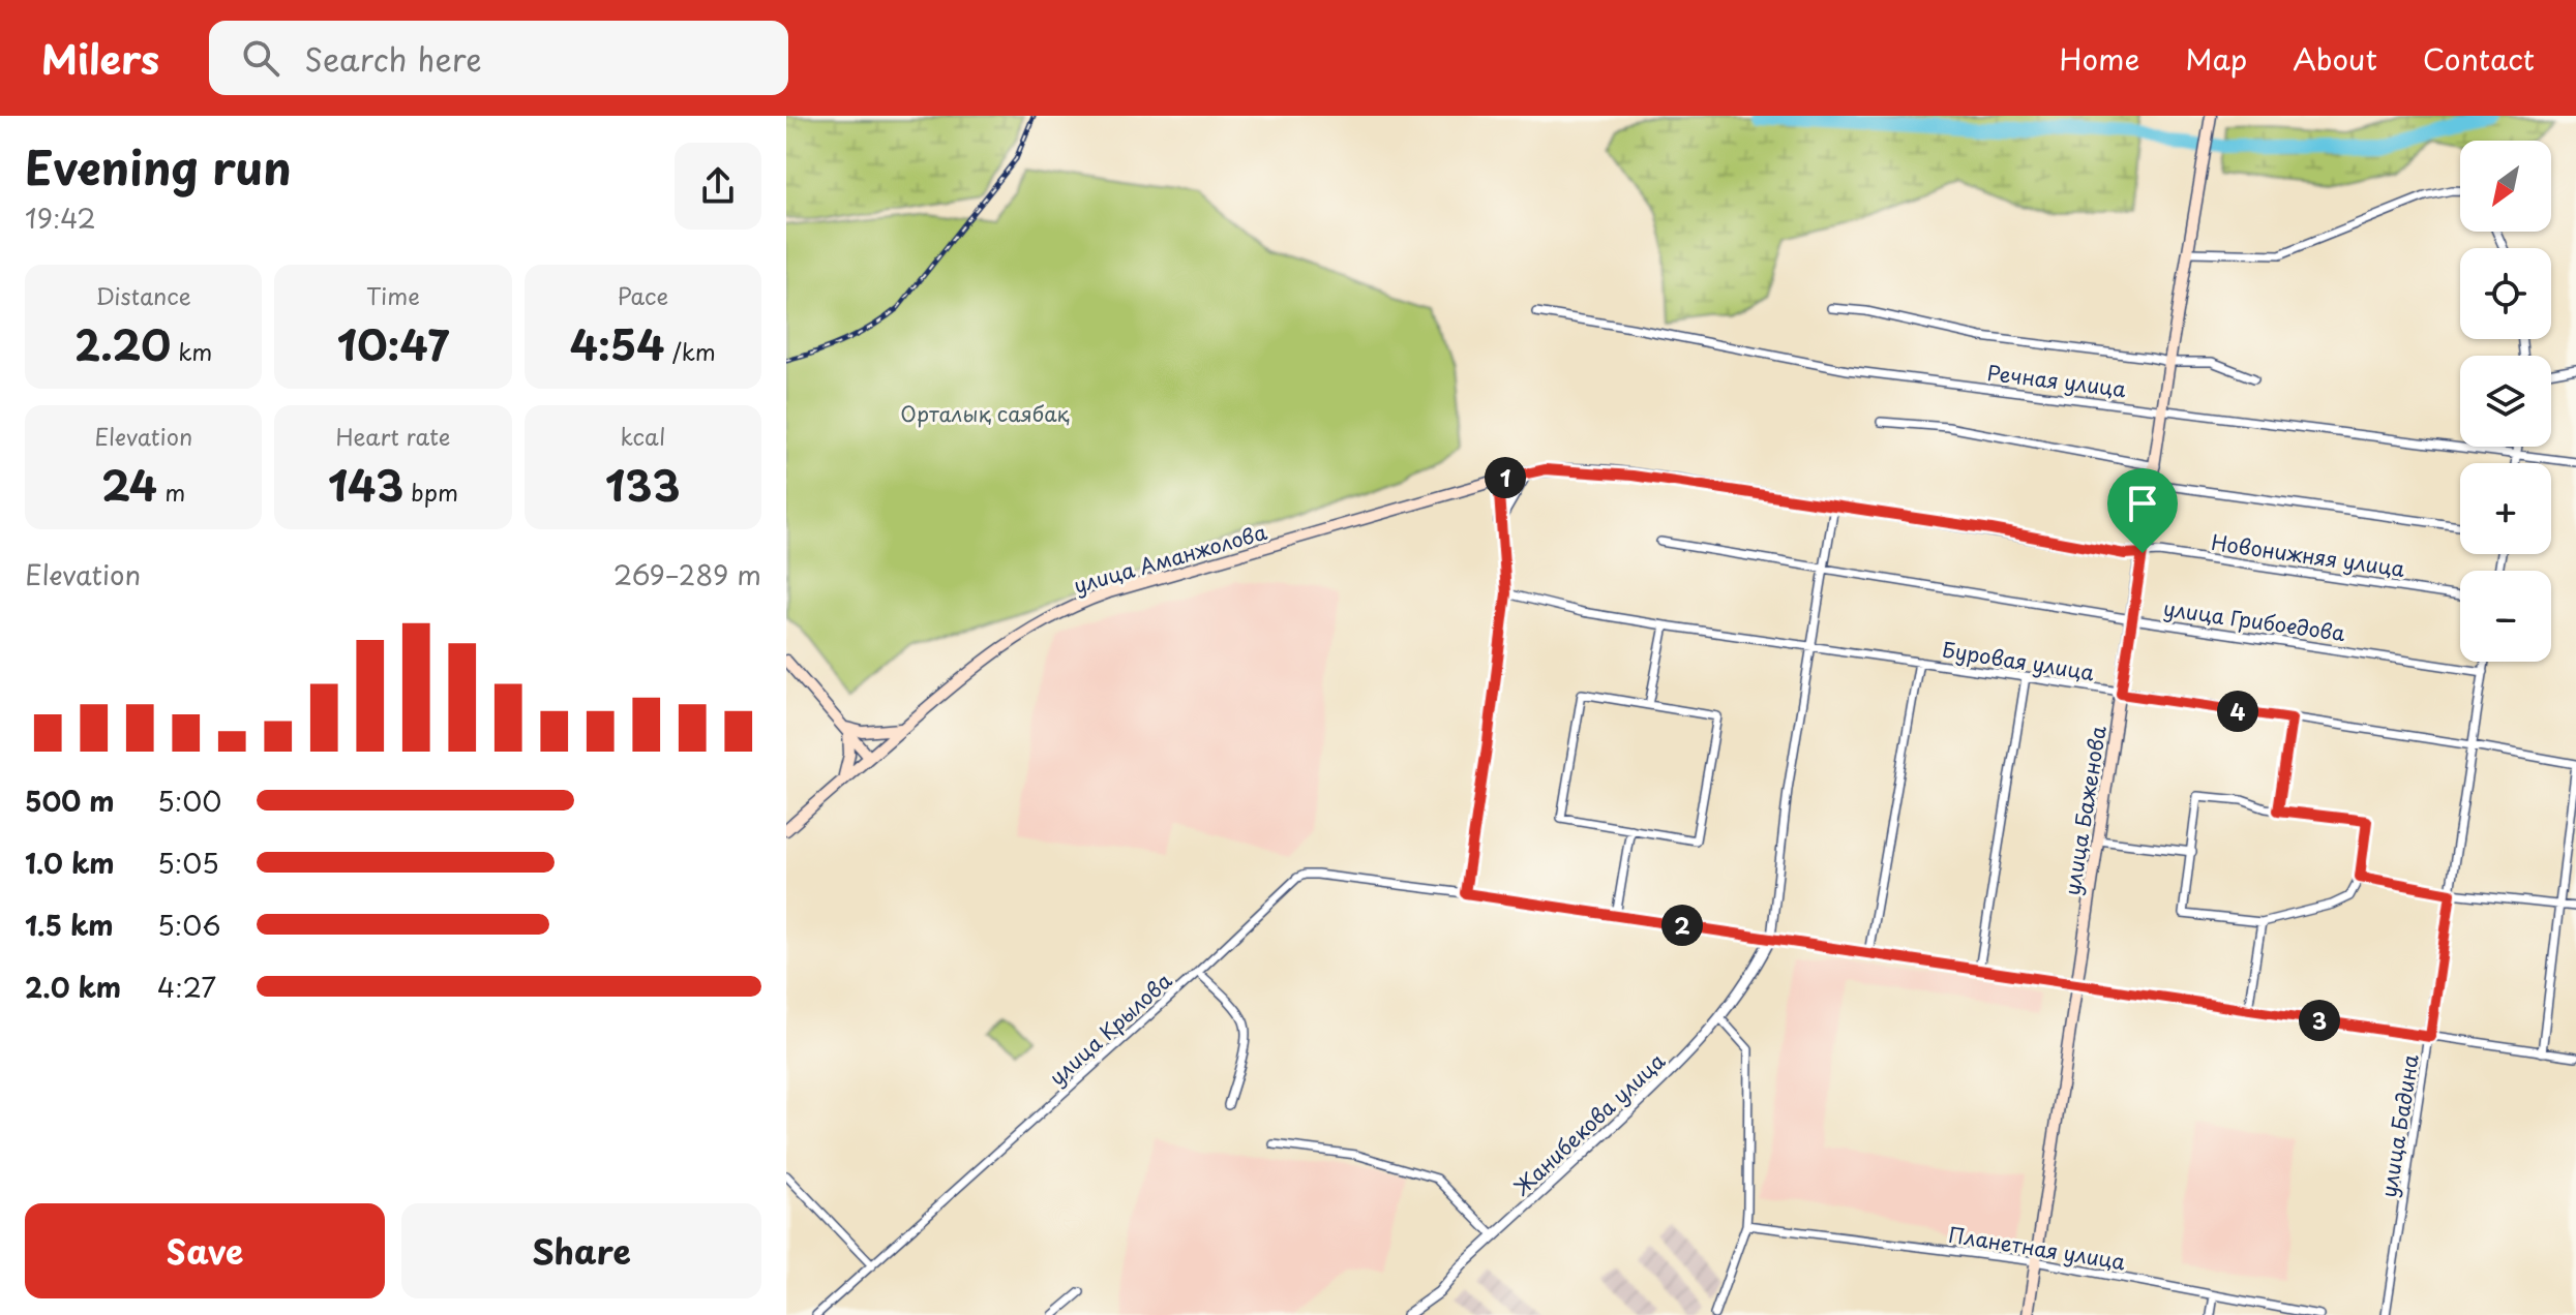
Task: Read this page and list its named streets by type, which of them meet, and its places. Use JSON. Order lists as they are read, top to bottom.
{
  "streets": {
    "main road": ["Новонижняя улица", "улица Аманжолова", "улица Баженова"],
    "street": [
      "Речная улица",
      "улица Грибоедова",
      "Буровая улица",
      "улица Крылова",
      "Жанибекова улица",
      "улица Бадина",
      "Планетная улица"
    ]
  },
  "crossings": [
    ["Речная улица", "улица Баженова"],
    ["Новонижняя улица", "улица Аманжолова"],
    ["Новонижняя улица", "улица Баженова"],
    ["улица Грибоедова", "улица Баженова"],
    ["улица Грибоедова", "улица Бадина"],
    ["Буровая улица", "улица Баженова"],
    ["Буровая улица", "улица Бадина"],
    ["улица Баженова", "Планетная улица"]
  ],
  "parks": ["Орталық саябақ"],
  "north": "bottom left",
  "page": {
    "header": "Milers",
    "search": "Search here",
    "nav": [
      "Home",
      "Map",
      "About",
      "Contact"
    ],
    "heading": ["Evening run", "19:42"],
    "map_buttons": ["+", "−"],
    "stats": [
      ["Distance", "2.20 km"],
      ["Time", "10:47"],
      ["Pace", "4:54 /km"],
      ["Elevation", "24 m"],
      ["Heart rate", "143 bpm"],
      ["kcal", "133"]
    ],
    "pins": [
      "1",
      "4",
      "2",
      "3"
    ],
    "chart": ["Elevation", "269–289 m"],
    "list": [
      {
        "name": "500 m",
        "note": "5:00"
      },
      {
        "name": "1.0 km",
        "note": "5:05"
      },
      {
        "name": "1.5 km",
        "note": "5:06"
      },
      {
        "name": "2.0 km",
        "note": "4:27"
      }
    ],
    "buttons": ["Save", "Share"]
  }
}
